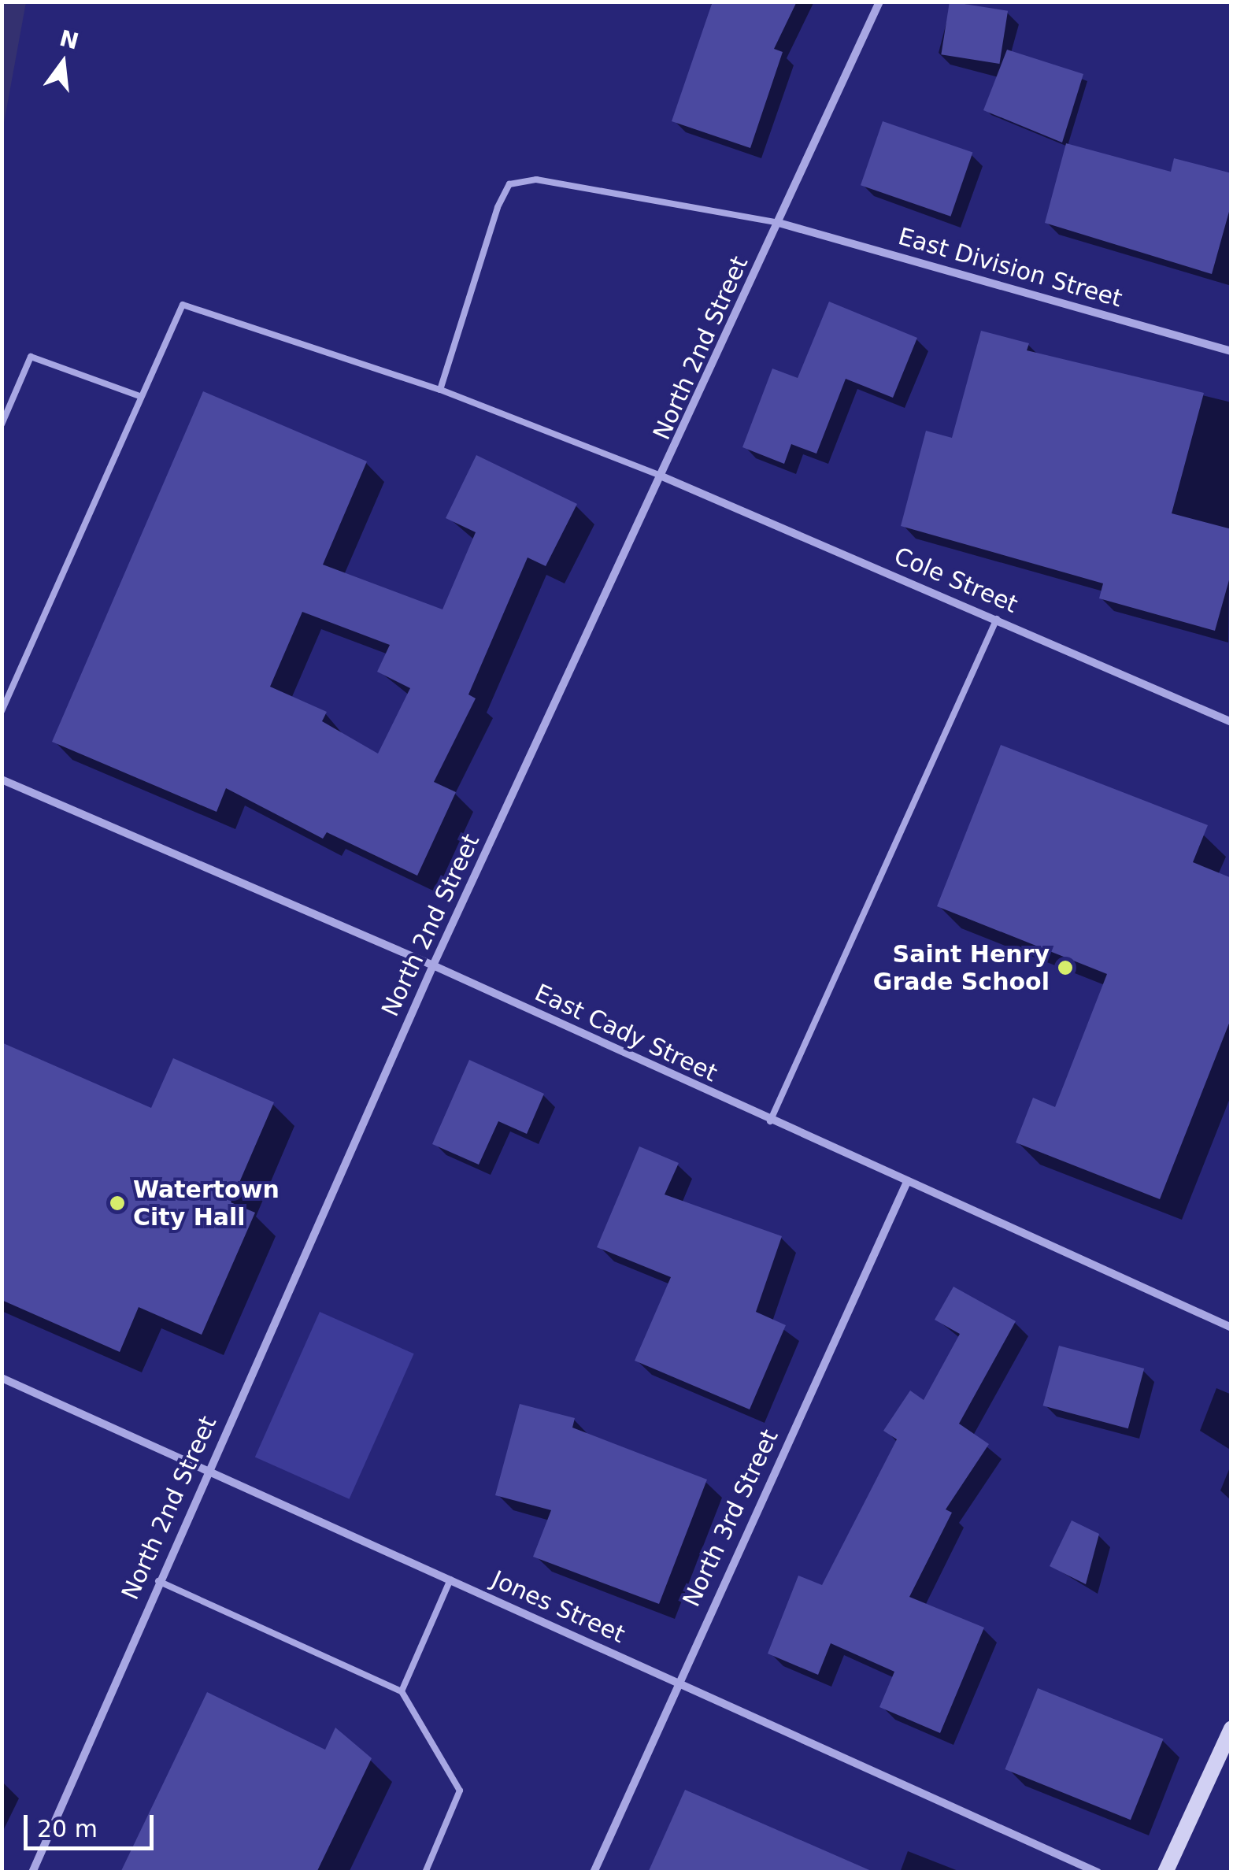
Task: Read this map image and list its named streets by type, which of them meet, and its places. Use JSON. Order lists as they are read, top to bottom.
{
  "streets": {
    "street": [
      "East Division Street",
      "North 2nd Street",
      "Cole Street",
      "East Cady Street",
      "North 3rd Street",
      "Jones Street"
    ]
  },
  "crossings": [
    ["East Division Street", "North 2nd Street"],
    ["North 2nd Street", "Cole Street"],
    ["North 2nd Street", "East Cady Street"],
    ["North 2nd Street", "Jones Street"],
    ["East Cady Street", "North 3rd Street"],
    ["North 3rd Street", "Jones Street"]
  ],
  "places": ["Saint Henry Grade School", "Watertown City Hall"],
  "scale_bar": "20 m",
  "north": "top"
}
